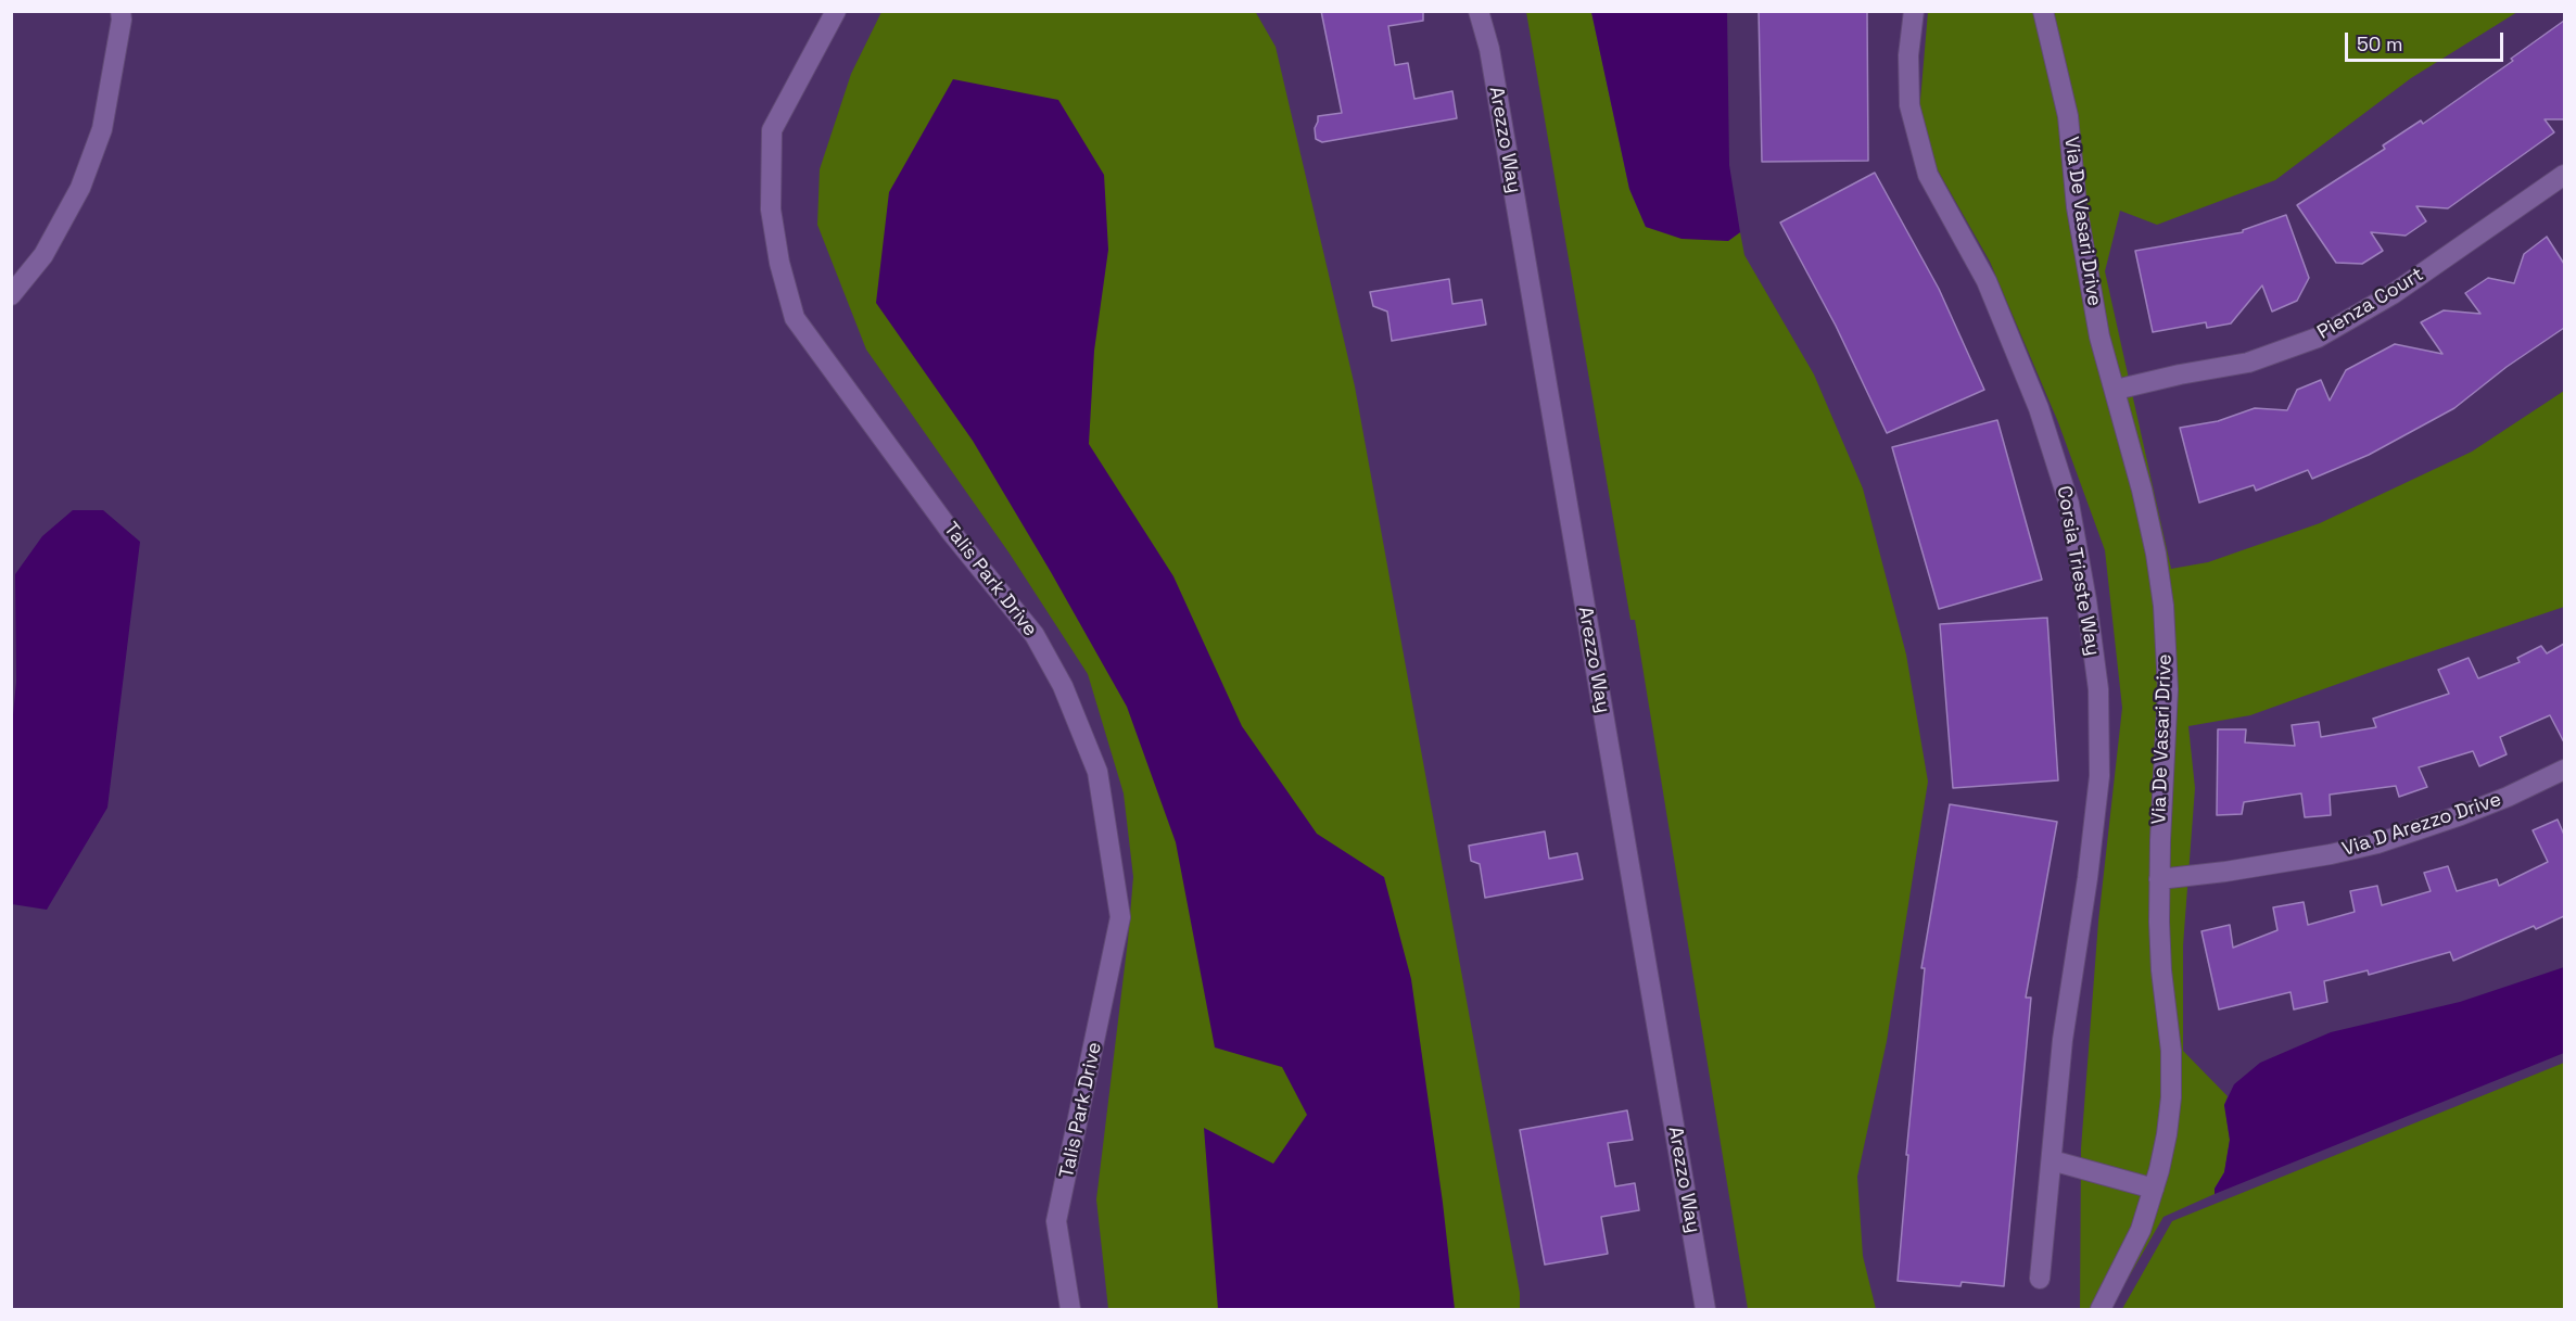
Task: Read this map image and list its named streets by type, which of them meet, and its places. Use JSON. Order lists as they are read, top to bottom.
{
  "streets": {
    "street": [
      "Arezzo Way",
      "Via De Vasari Drive",
      "Pienza Court",
      "Corsia Trieste Way",
      "Talis Park Drive",
      "Via D Arezzo Drive"
    ]
  },
  "crossings": [
    ["Via De Vasari Drive", "Pienza Court"],
    ["Via De Vasari Drive", "Via D Arezzo Drive"]
  ],
  "scale_bar": "50 m"
}
